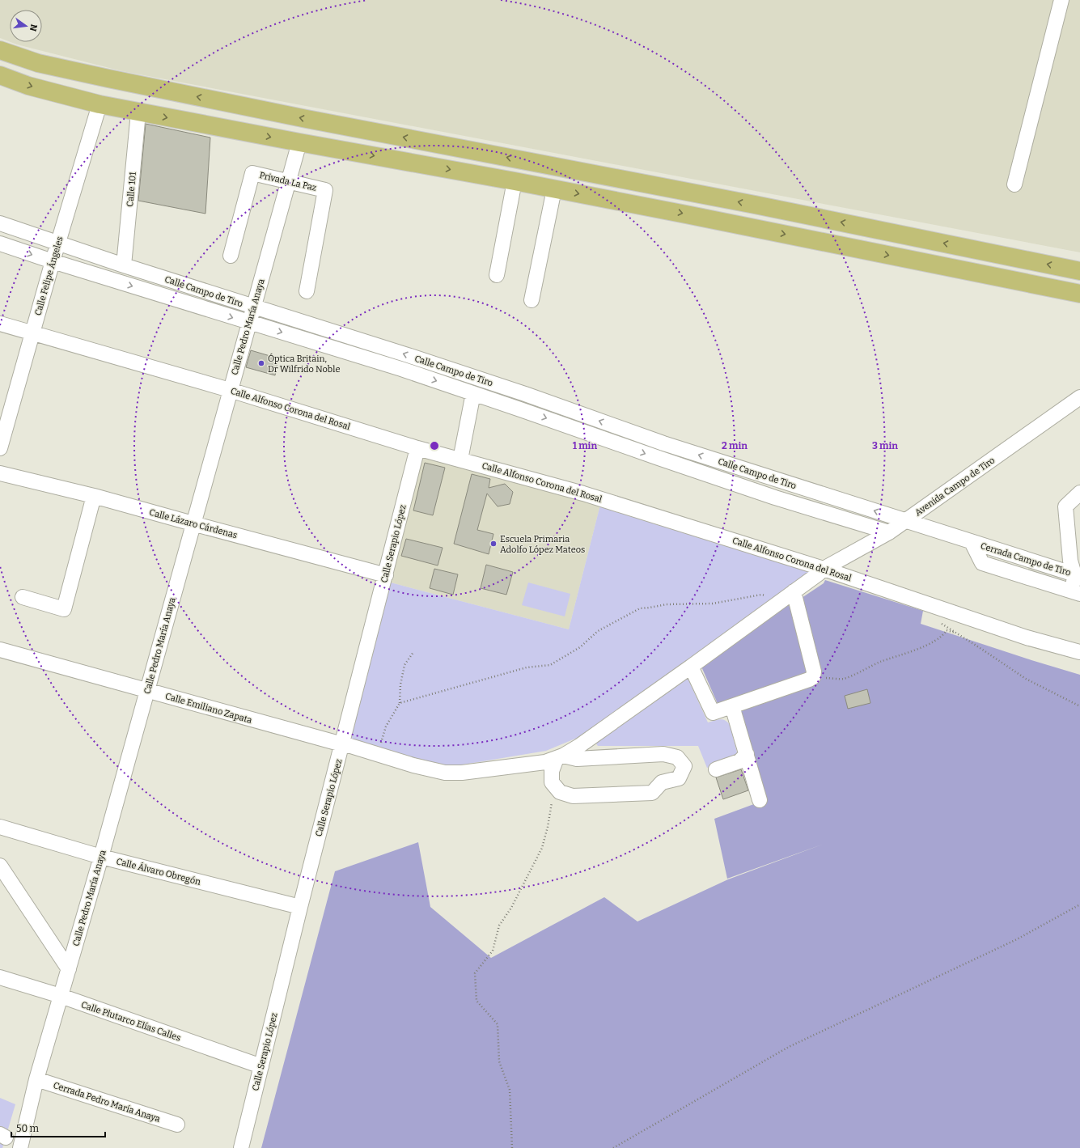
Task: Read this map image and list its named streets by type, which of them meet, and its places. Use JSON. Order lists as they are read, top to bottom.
{
  "streets": {
    "street": [
      "Privada La Paz",
      "Calle 101",
      "Calle Felipe Ángeles",
      "Calle Campo de Tiro",
      "Calle Pedro María Anaya",
      "Calle Alfonso Corona del Rosal",
      "Avenida Campo de Tiro",
      "Calle Lázaro Cárdenas",
      "Calle Serapio López",
      "Cerrada Campo de Tiro",
      "Calle Emiliano Zapata",
      "Calle Álvaro Obregón",
      "Calle Plutarco Elías Calles",
      "Cerrada Pedro María Anaya"
    ]
  },
  "crossings": [
    ["Privada La Paz", "Calle Pedro María Anaya"],
    ["Calle 101", "Calle Campo de Tiro"],
    ["Calle Felipe Ángeles", "Calle Campo de Tiro"],
    ["Calle Felipe Ángeles", "Calle Alfonso Corona del Rosal"],
    ["Calle Campo de Tiro", "Calle Pedro María Anaya"],
    ["Calle Campo de Tiro", "Avenida Campo de Tiro"],
    ["Calle Campo de Tiro", "Cerrada Campo de Tiro"],
    ["Calle Pedro María Anaya", "Calle Alfonso Corona del Rosal"],
    ["Calle Pedro María Anaya", "Calle Lázaro Cárdenas"],
    ["Calle Pedro María Anaya", "Calle Emiliano Zapata"],
    ["Calle Pedro María Anaya", "Calle Álvaro Obregón"],
    ["Calle Pedro María Anaya", "Calle Plutarco Elías Calles"],
    ["Calle Pedro María Anaya", "Cerrada Pedro María Anaya"],
    ["Calle Alfonso Corona del Rosal", "Avenida Campo de Tiro"],
    ["Calle Alfonso Corona del Rosal", "Calle Serapio López"],
    ["Avenida Campo de Tiro", "Cerrada Campo de Tiro"],
    ["Avenida Campo de Tiro", "Calle Emiliano Zapata"],
    ["Calle Lázaro Cárdenas", "Calle Serapio López"],
    ["Calle Serapio López", "Calle Emiliano Zapata"],
    ["Calle Serapio López", "Calle Álvaro Obregón"],
    ["Calle Serapio López", "Calle Plutarco Elías Calles"]
  ],
  "places": ["Óptica Britain, Dr Wilfrido Noble", "Escuela Primaria Adolfo López Mateos"],
  "scale_bar": "50 m",
  "north": "right",
  "rings": ["1 min", "2 min", "3 min"]
}
